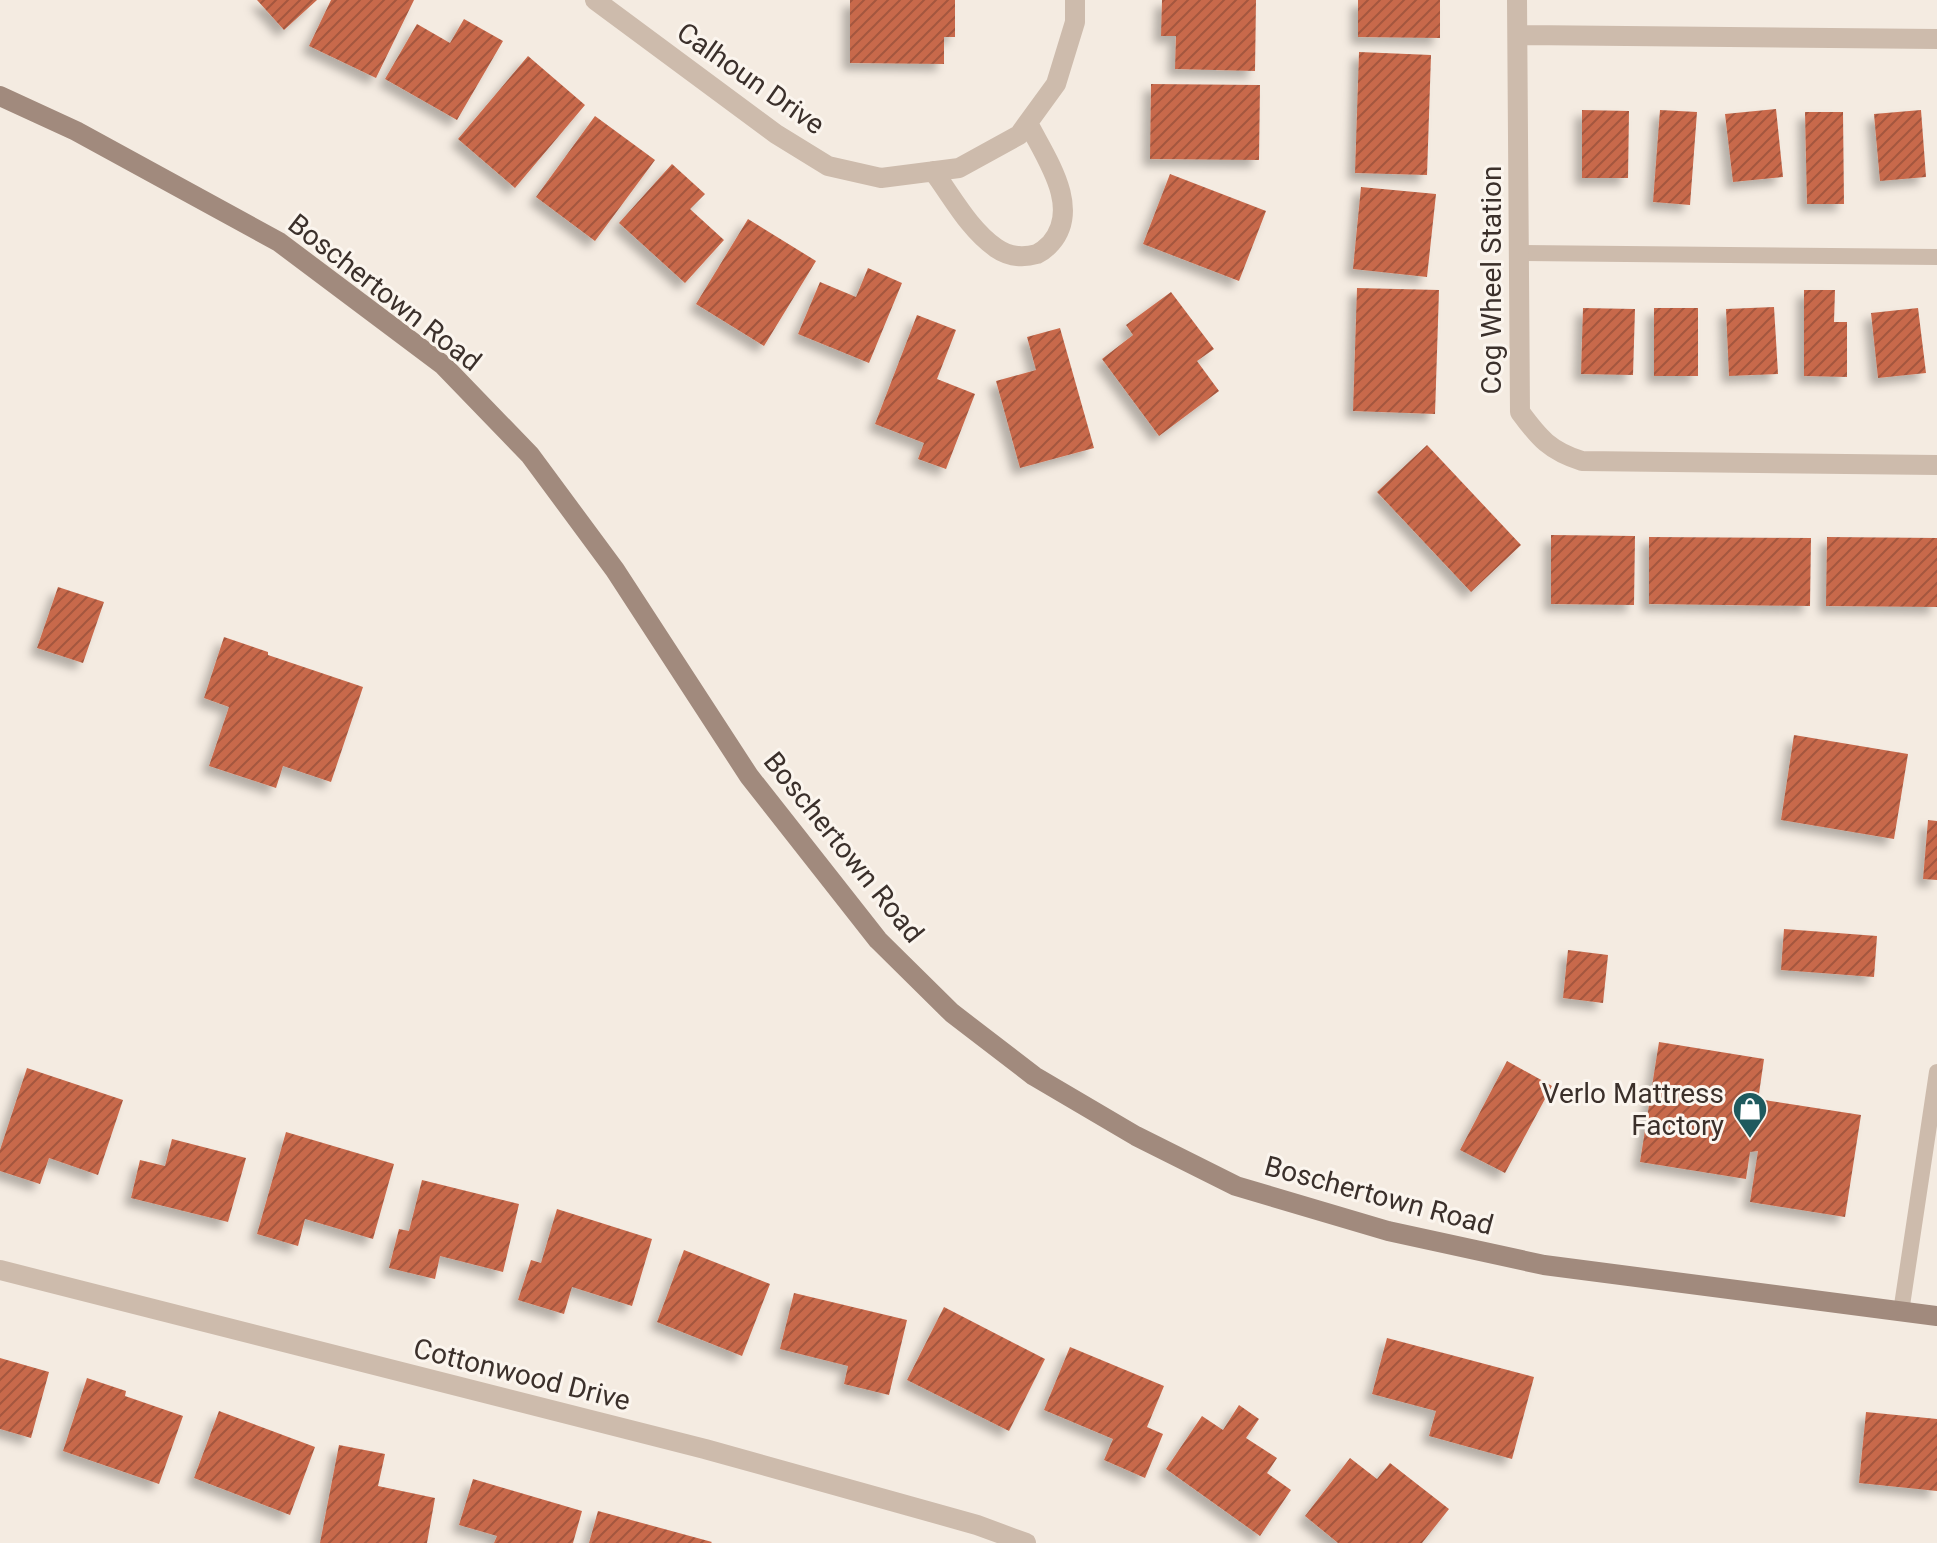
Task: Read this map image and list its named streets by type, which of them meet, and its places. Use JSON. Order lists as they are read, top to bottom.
{
  "streets": {
    "street": [
      "Calhoun Drive",
      "Cog Wheel Station",
      "Boschertown Road",
      "Cottonwood Drive"
    ]
  },
  "places": {
    "shop": ["Verlo Mattress Factory"]
  }
}
